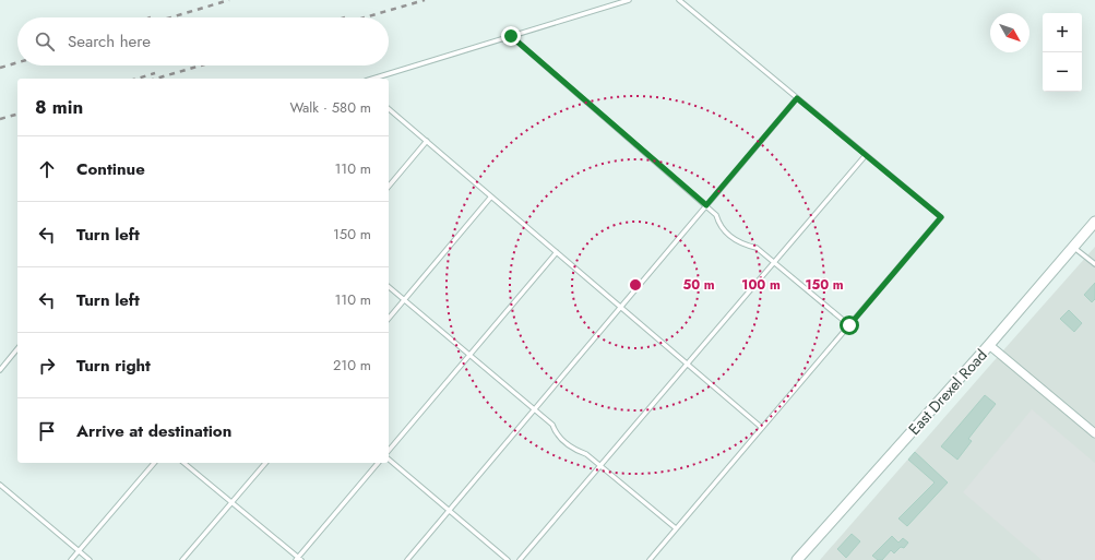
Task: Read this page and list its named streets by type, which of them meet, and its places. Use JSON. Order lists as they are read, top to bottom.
{
  "streets": {
    "street": ["East Drexel Road"]
  },
  "north": "bottom right",
  "page": {
    "map_buttons": ["+", "−"],
    "search": "Search here",
    "heading": ["8 min", "Walk · 580 m"],
    "list": [
      ["Continue", "110 m"],
      ["Turn left", "150 m"],
      ["Turn left", "110 m"],
      ["Turn right", "210 m"],
      "Arrive at destination"
    ]
  },
  "rings": ["50 m", "100 m", "150 m"]
}
